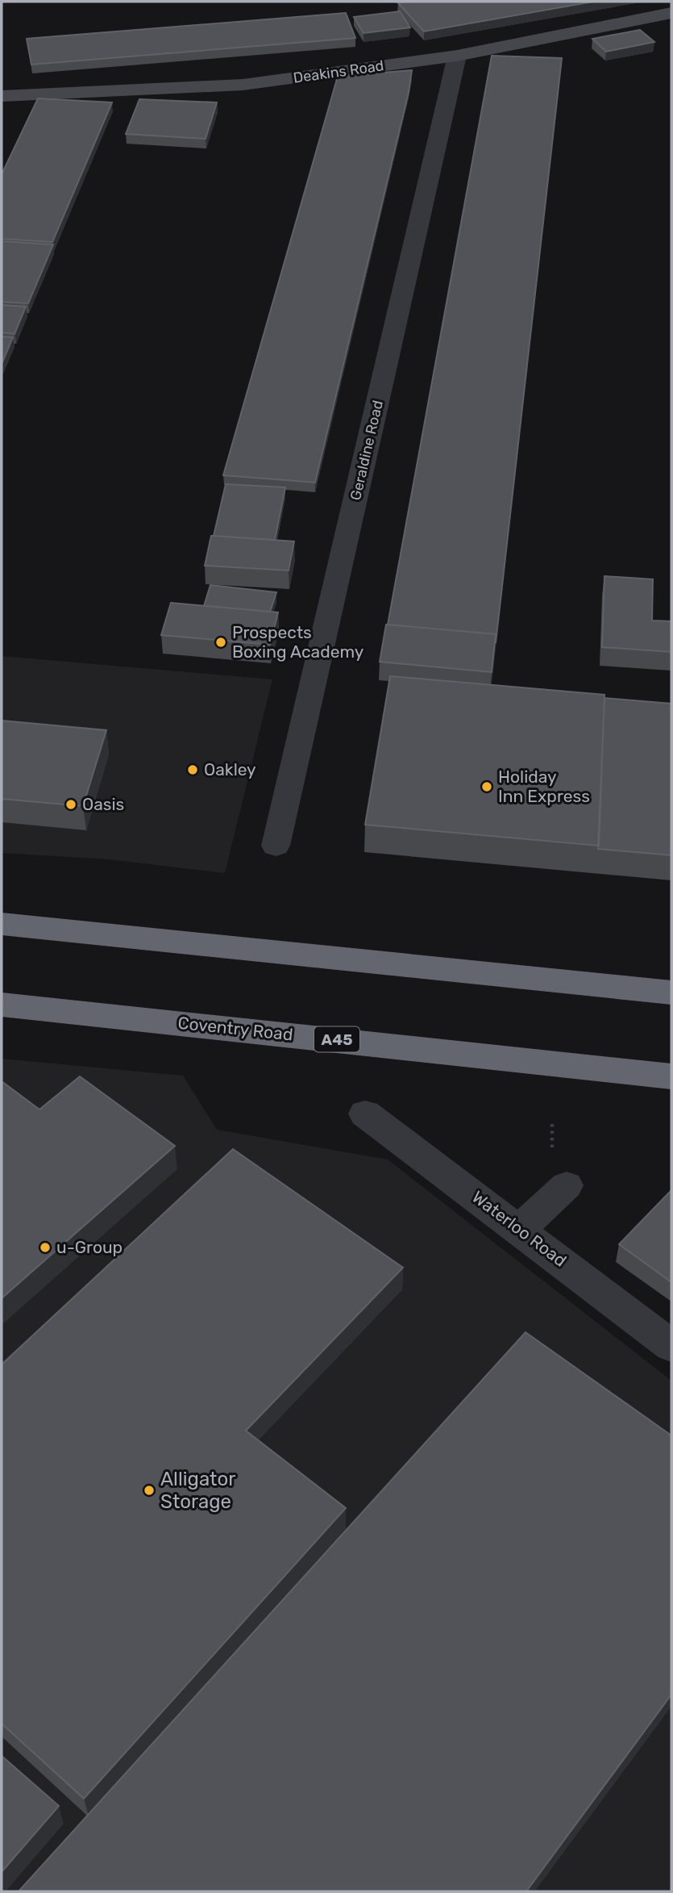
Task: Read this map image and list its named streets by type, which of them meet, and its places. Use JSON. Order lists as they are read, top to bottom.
{
  "streets": {
    "highway": ["Coventry Road", "A45"],
    "street": ["Deakins Road", "Geraldine Road", "Waterloo Road"]
  },
  "crossings": [
    ["Deakins Road", "Geraldine Road"]
  ],
  "places": [
    "Prospects Boxing Academy",
    "Oakley",
    "Holiday Inn Express",
    "Oasis",
    "u-Group",
    "Alligator Storage"
  ]
}
